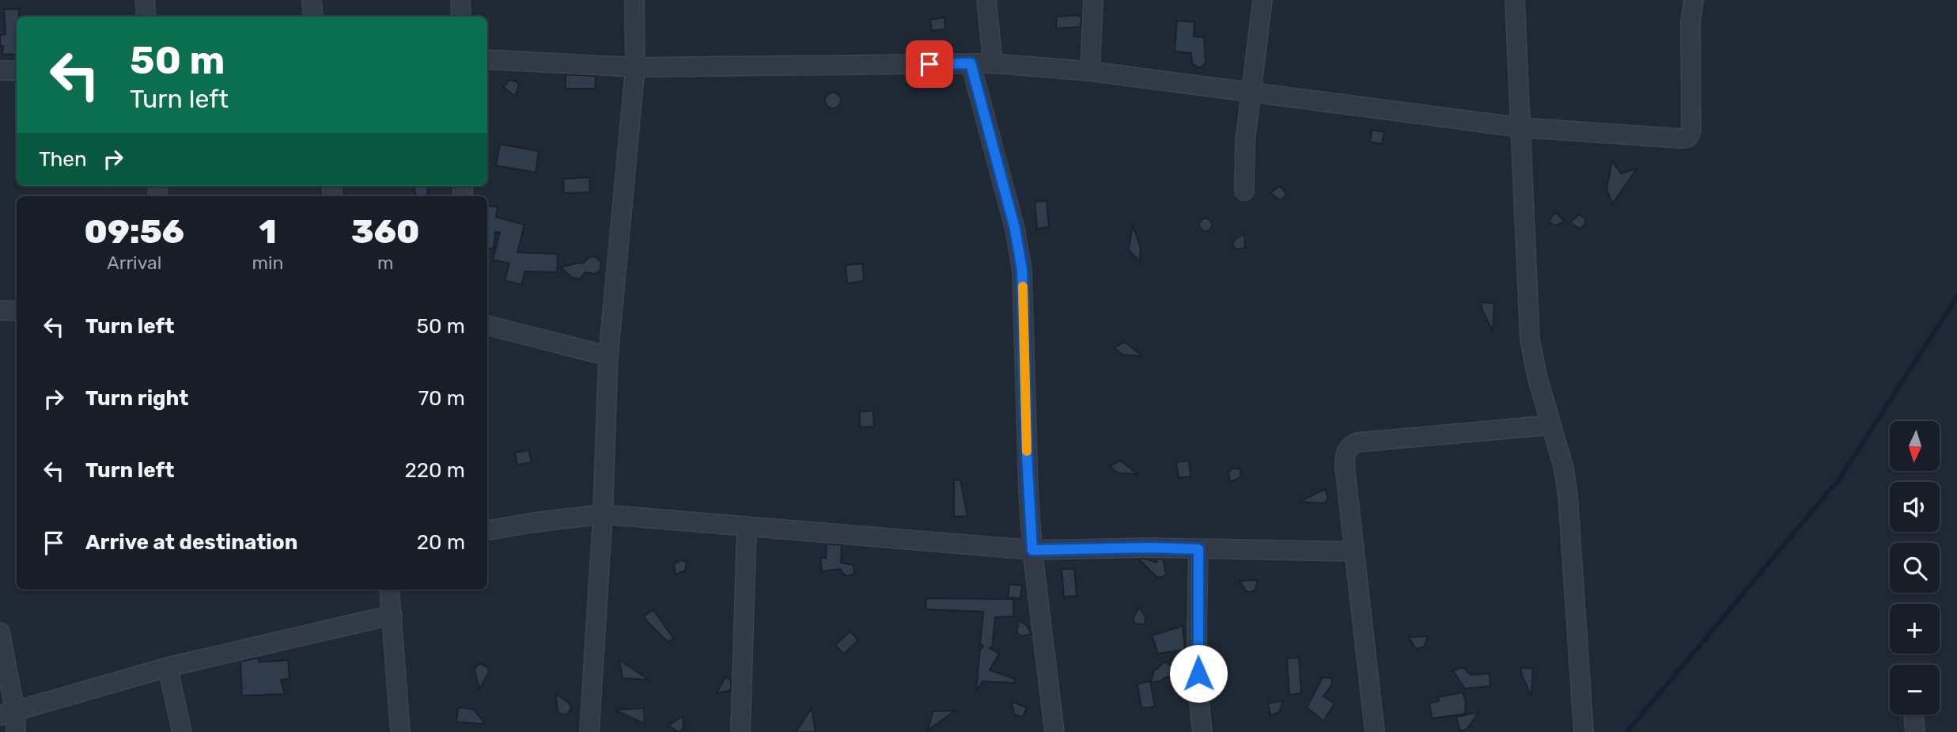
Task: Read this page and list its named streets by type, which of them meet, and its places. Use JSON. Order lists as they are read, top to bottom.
{
  "north": "bottom",
  "page": {
    "turn": ["50 m", "Turn left"],
    "then": "Then",
    "eta": [
      "09:56",
      "Arrival",
      "1",
      "min",
      "360",
      "m"
    ],
    "list": [
      {
        "name": "Turn left",
        "value": "50 m"
      },
      {
        "name": "Turn right",
        "value": "70 m"
      },
      {
        "name": "Turn left",
        "value": "220 m"
      },
      {
        "name": "Arrive at destination",
        "value": "20 m"
      }
    ],
    "map_buttons": ["+", "−"]
  }
}
